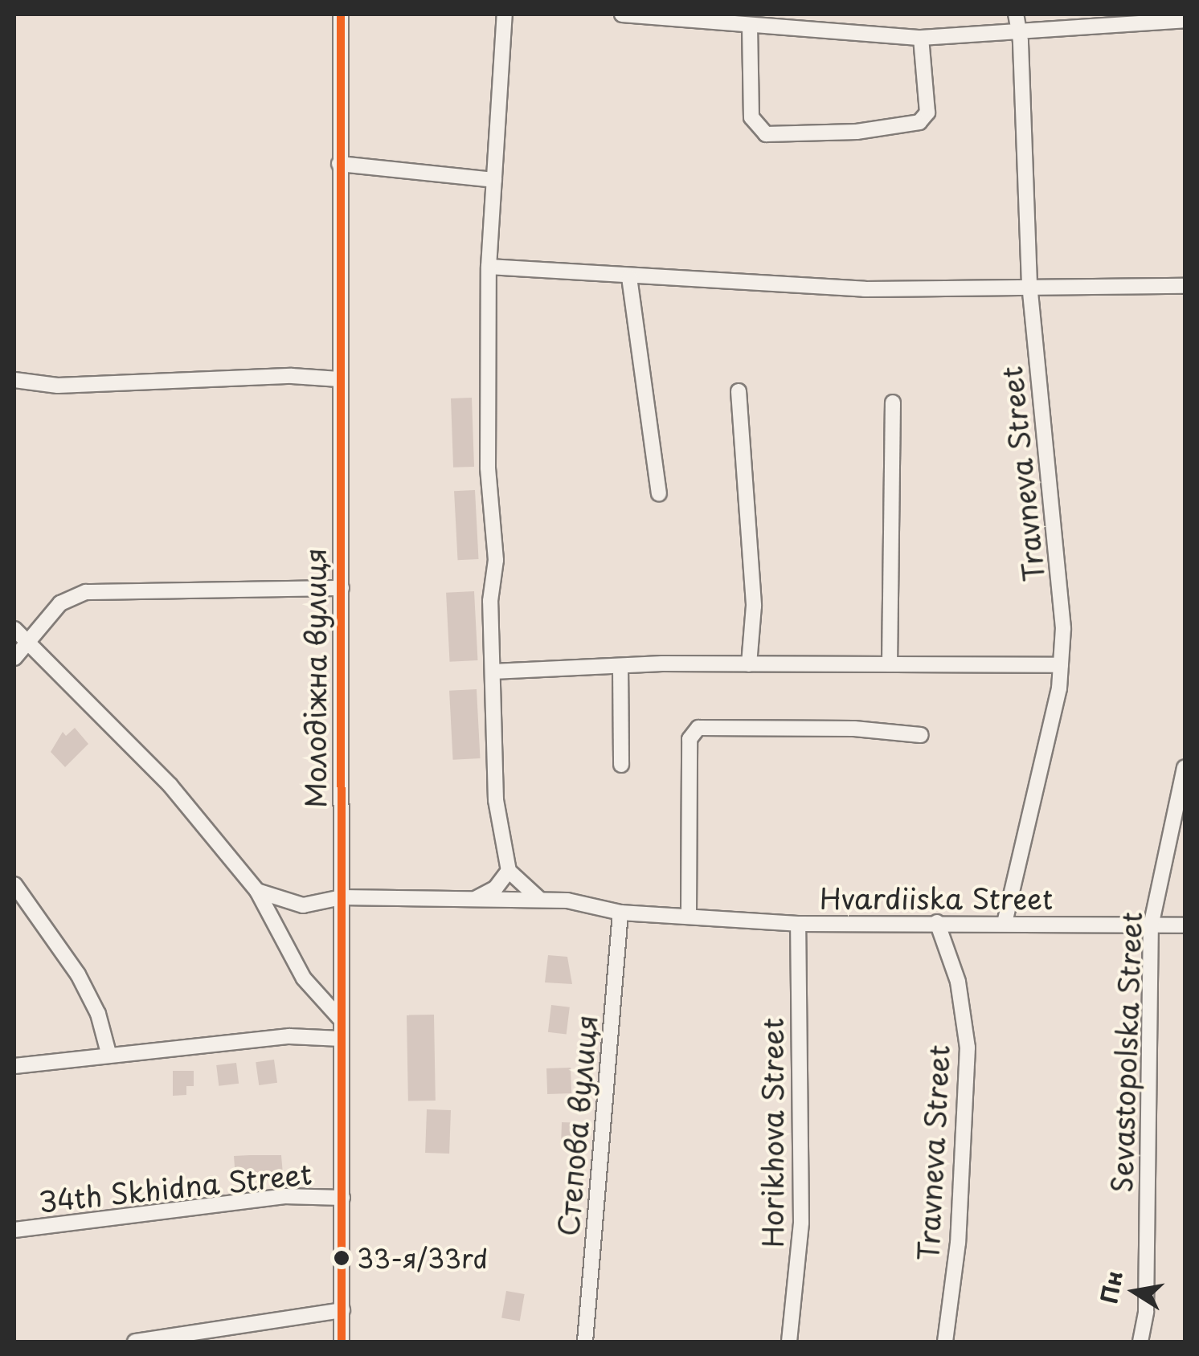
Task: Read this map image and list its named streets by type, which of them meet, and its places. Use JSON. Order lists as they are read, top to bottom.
{
  "streets": {
    "street": [
      "Travneva Street",
      "Молодіжна вулиця",
      "Hvardiiska Street",
      "Sevastopolska Street",
      "Степова вулиця",
      "Horikhova Street",
      "34th Skhidna Street"
    ]
  },
  "crossings": [
    ["Travneva Street", "Hvardiiska Street"],
    ["Молодіжна вулиця", "Hvardiiska Street"],
    ["Молодіжна вулиця", "34th Skhidna Street"],
    ["Hvardiiska Street", "Sevastopolska Street"],
    ["Hvardiiska Street", "Степова вулиця"],
    ["Hvardiiska Street", "Horikhova Street"]
  ],
  "places": ["33-я/33rd"],
  "north": "left"
}
